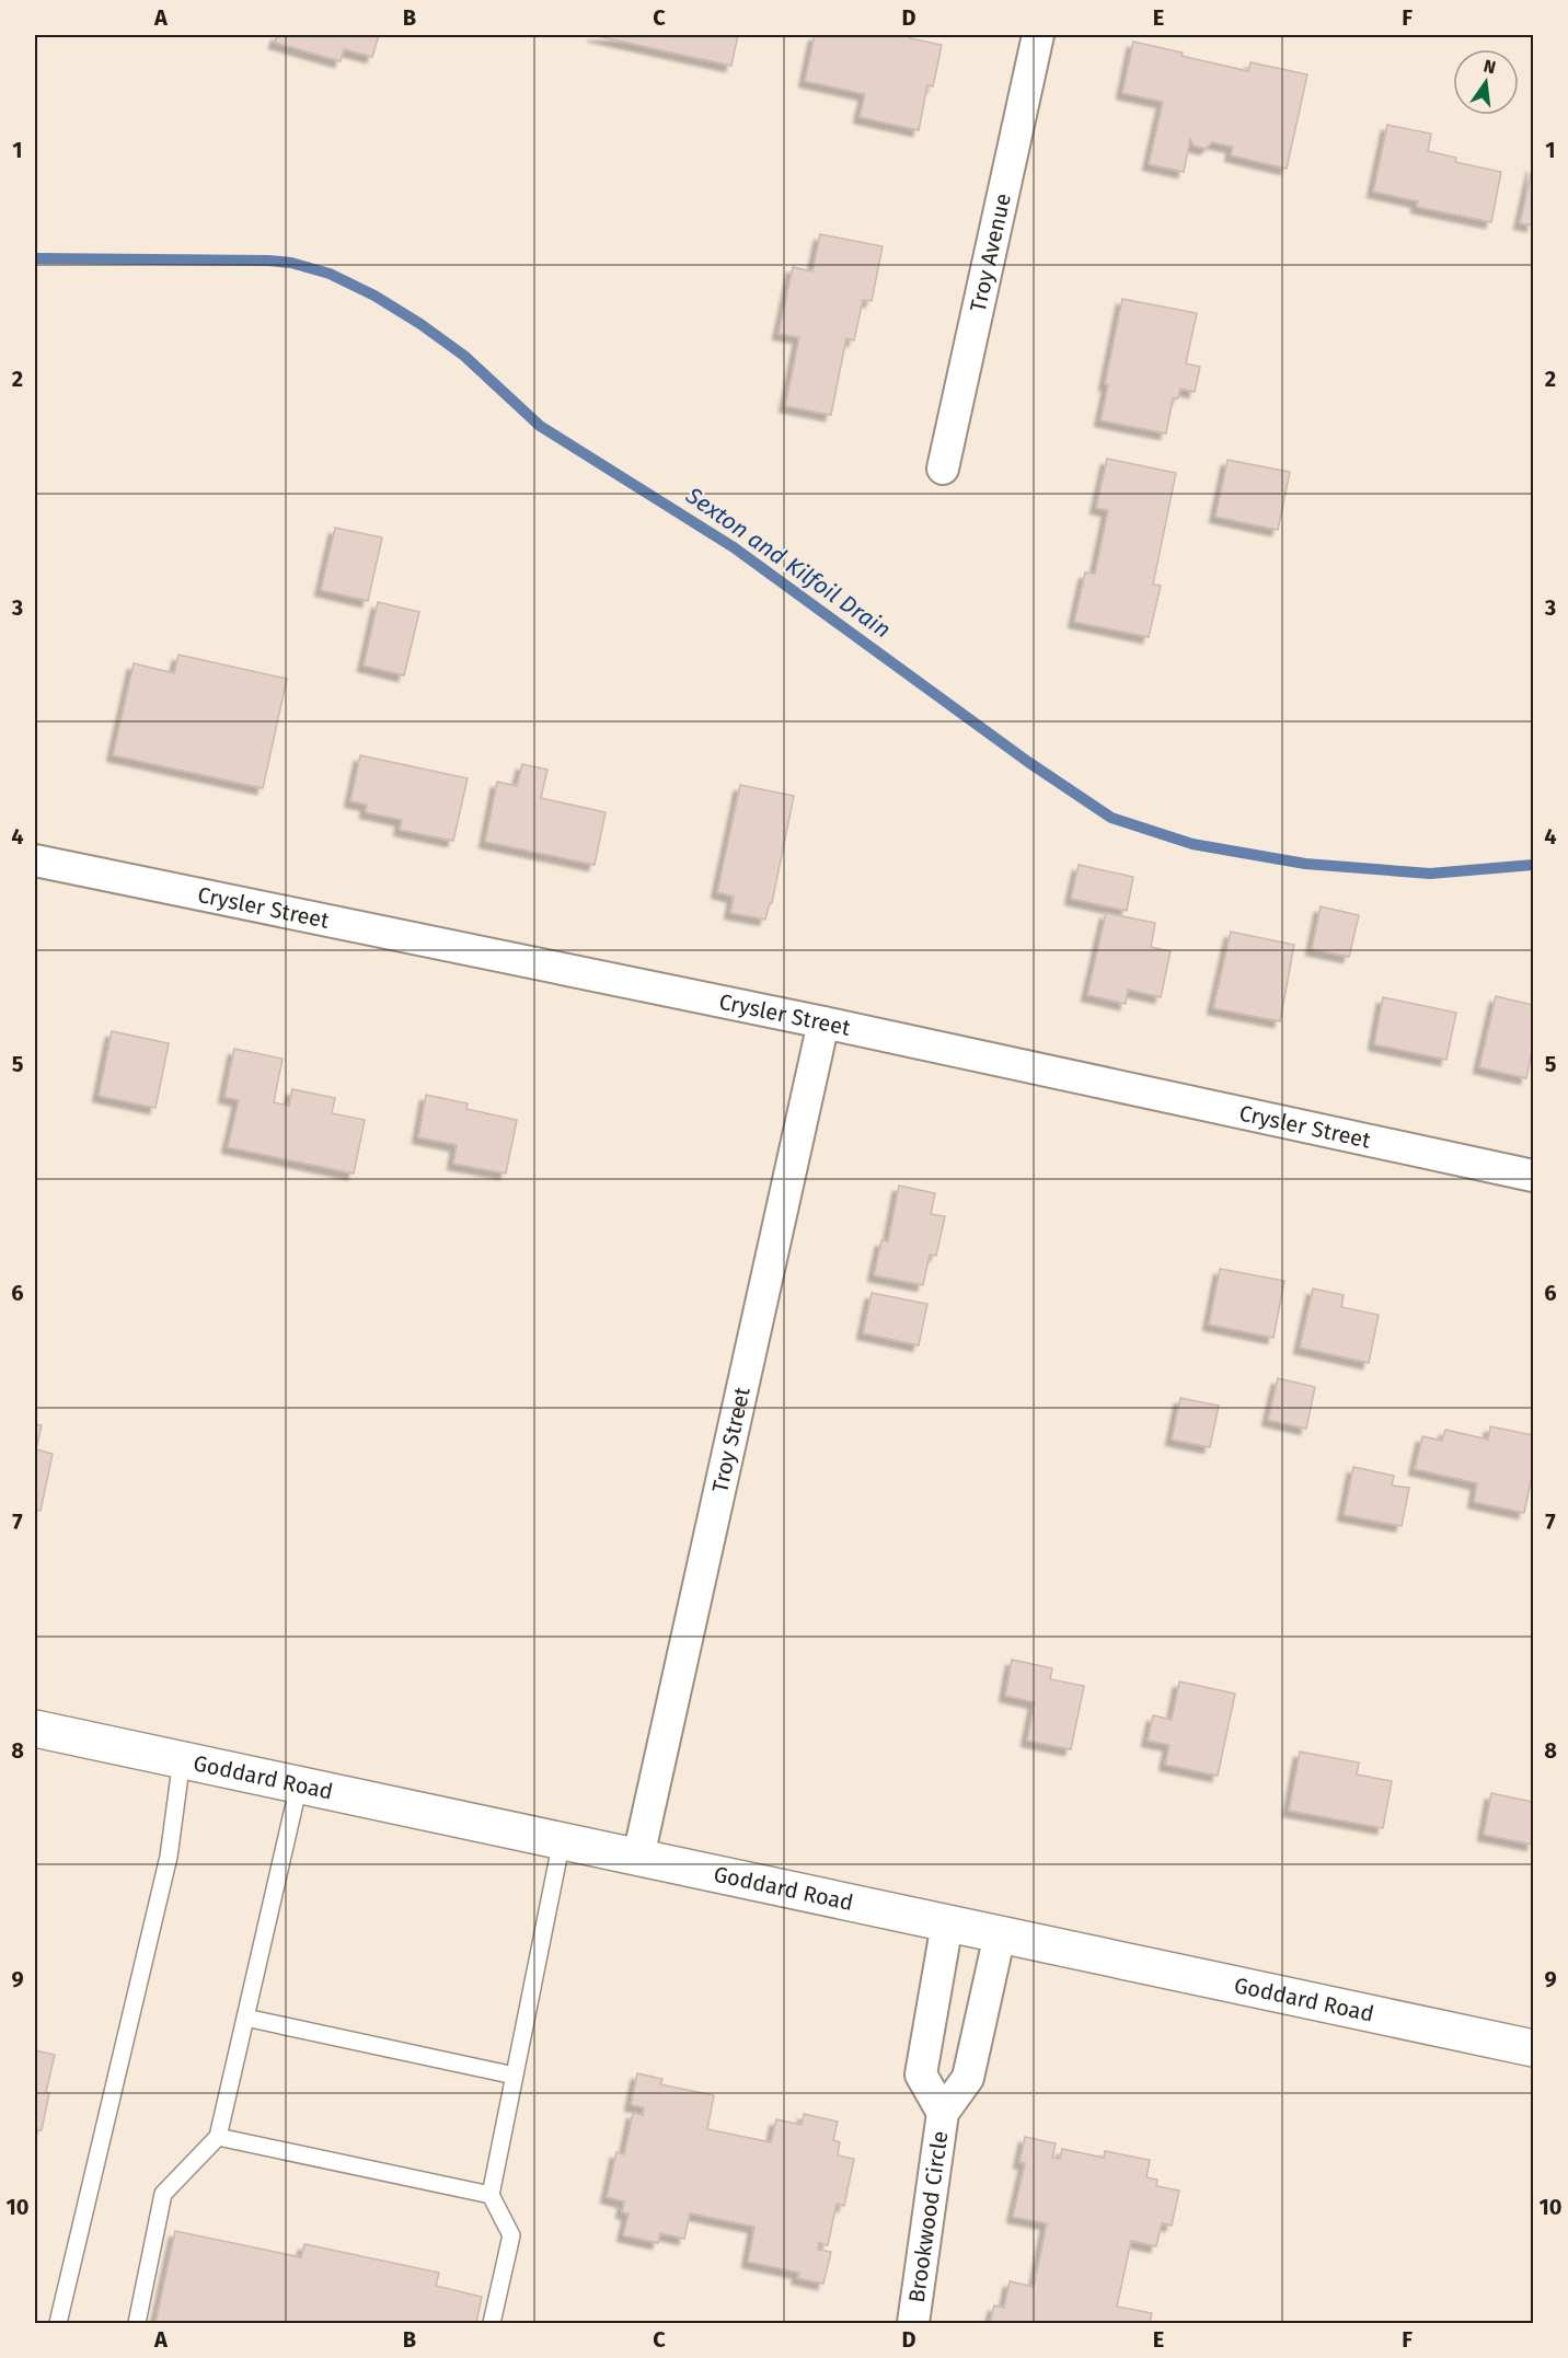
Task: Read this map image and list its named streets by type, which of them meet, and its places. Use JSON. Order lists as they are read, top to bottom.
{
  "streets": {
    "main road": ["Goddard Road"],
    "street": [
      "Troy Avenue",
      "Crysler Street",
      "Troy Street",
      "Brookwood Circle"
    ]
  },
  "crossings": [
    ["Crysler Street", "Troy Street"],
    ["Troy Street", "Goddard Road"],
    ["Goddard Road", "Brookwood Circle"]
  ],
  "water": ["Sexton and Kilfoil Drain"],
  "north": "top",
  "grid": {
    "columns": [
      "A",
      "B",
      "C",
      "D",
      "E",
      "F"
    ],
    "rows": [
      "1",
      "2",
      "3",
      "4",
      "5",
      "6",
      "7",
      "8",
      "9",
      "10"
    ]
  }
}
